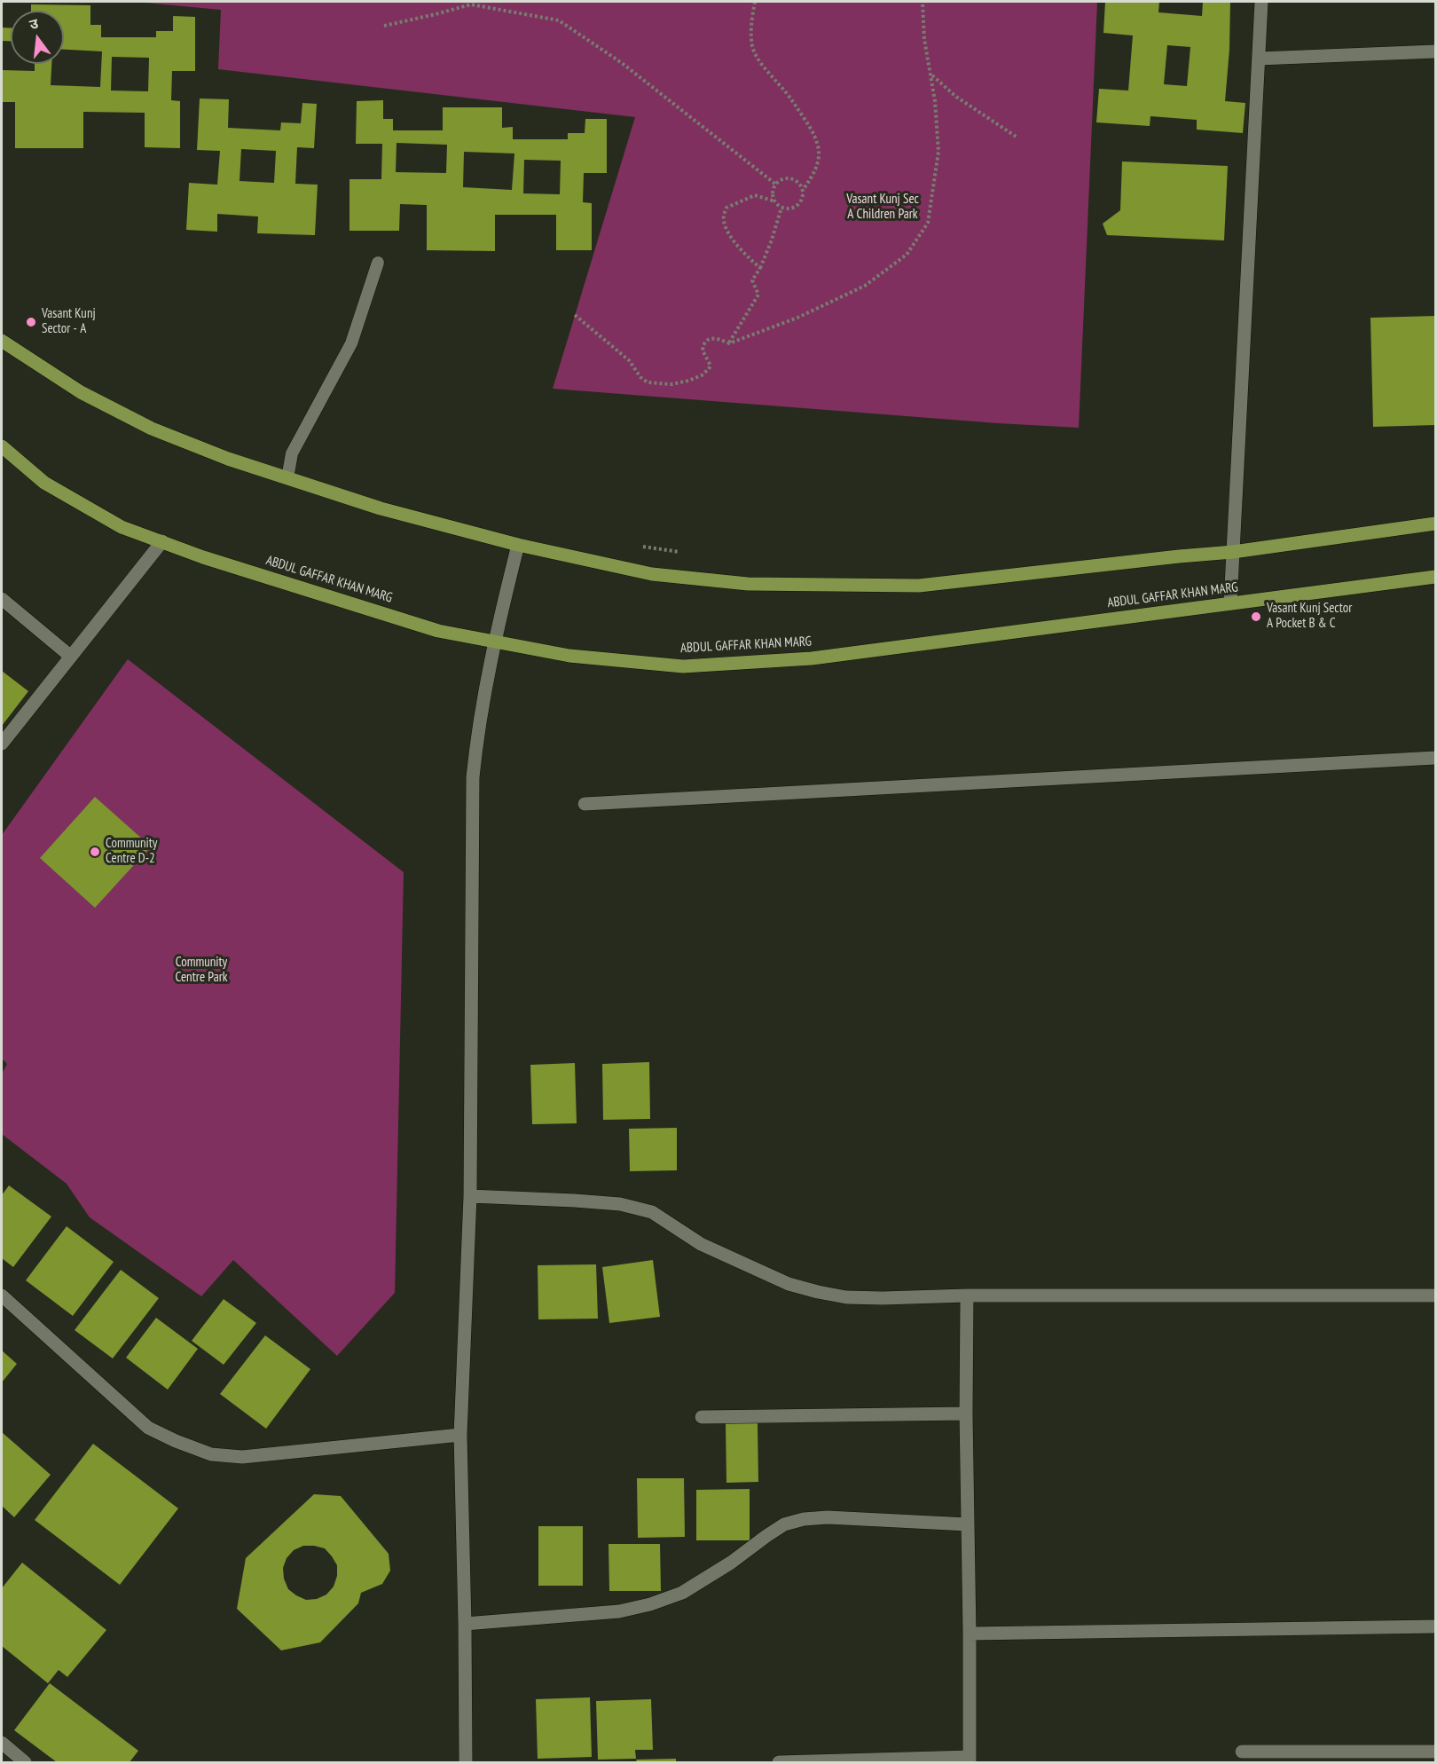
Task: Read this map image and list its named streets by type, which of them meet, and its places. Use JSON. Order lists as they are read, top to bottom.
{
  "streets": {
    "main road": ["ABDUL GAFFAR KHAN MARG"]
  },
  "parks": ["Vasant Kunj Sec A Children Park", "Community Centre Park"],
  "places": ["Vasant Kunj Sector - A", "Vasant Kunj Sector A Pocket B & C", "Community Centre D-2"],
  "north": "top"
}
